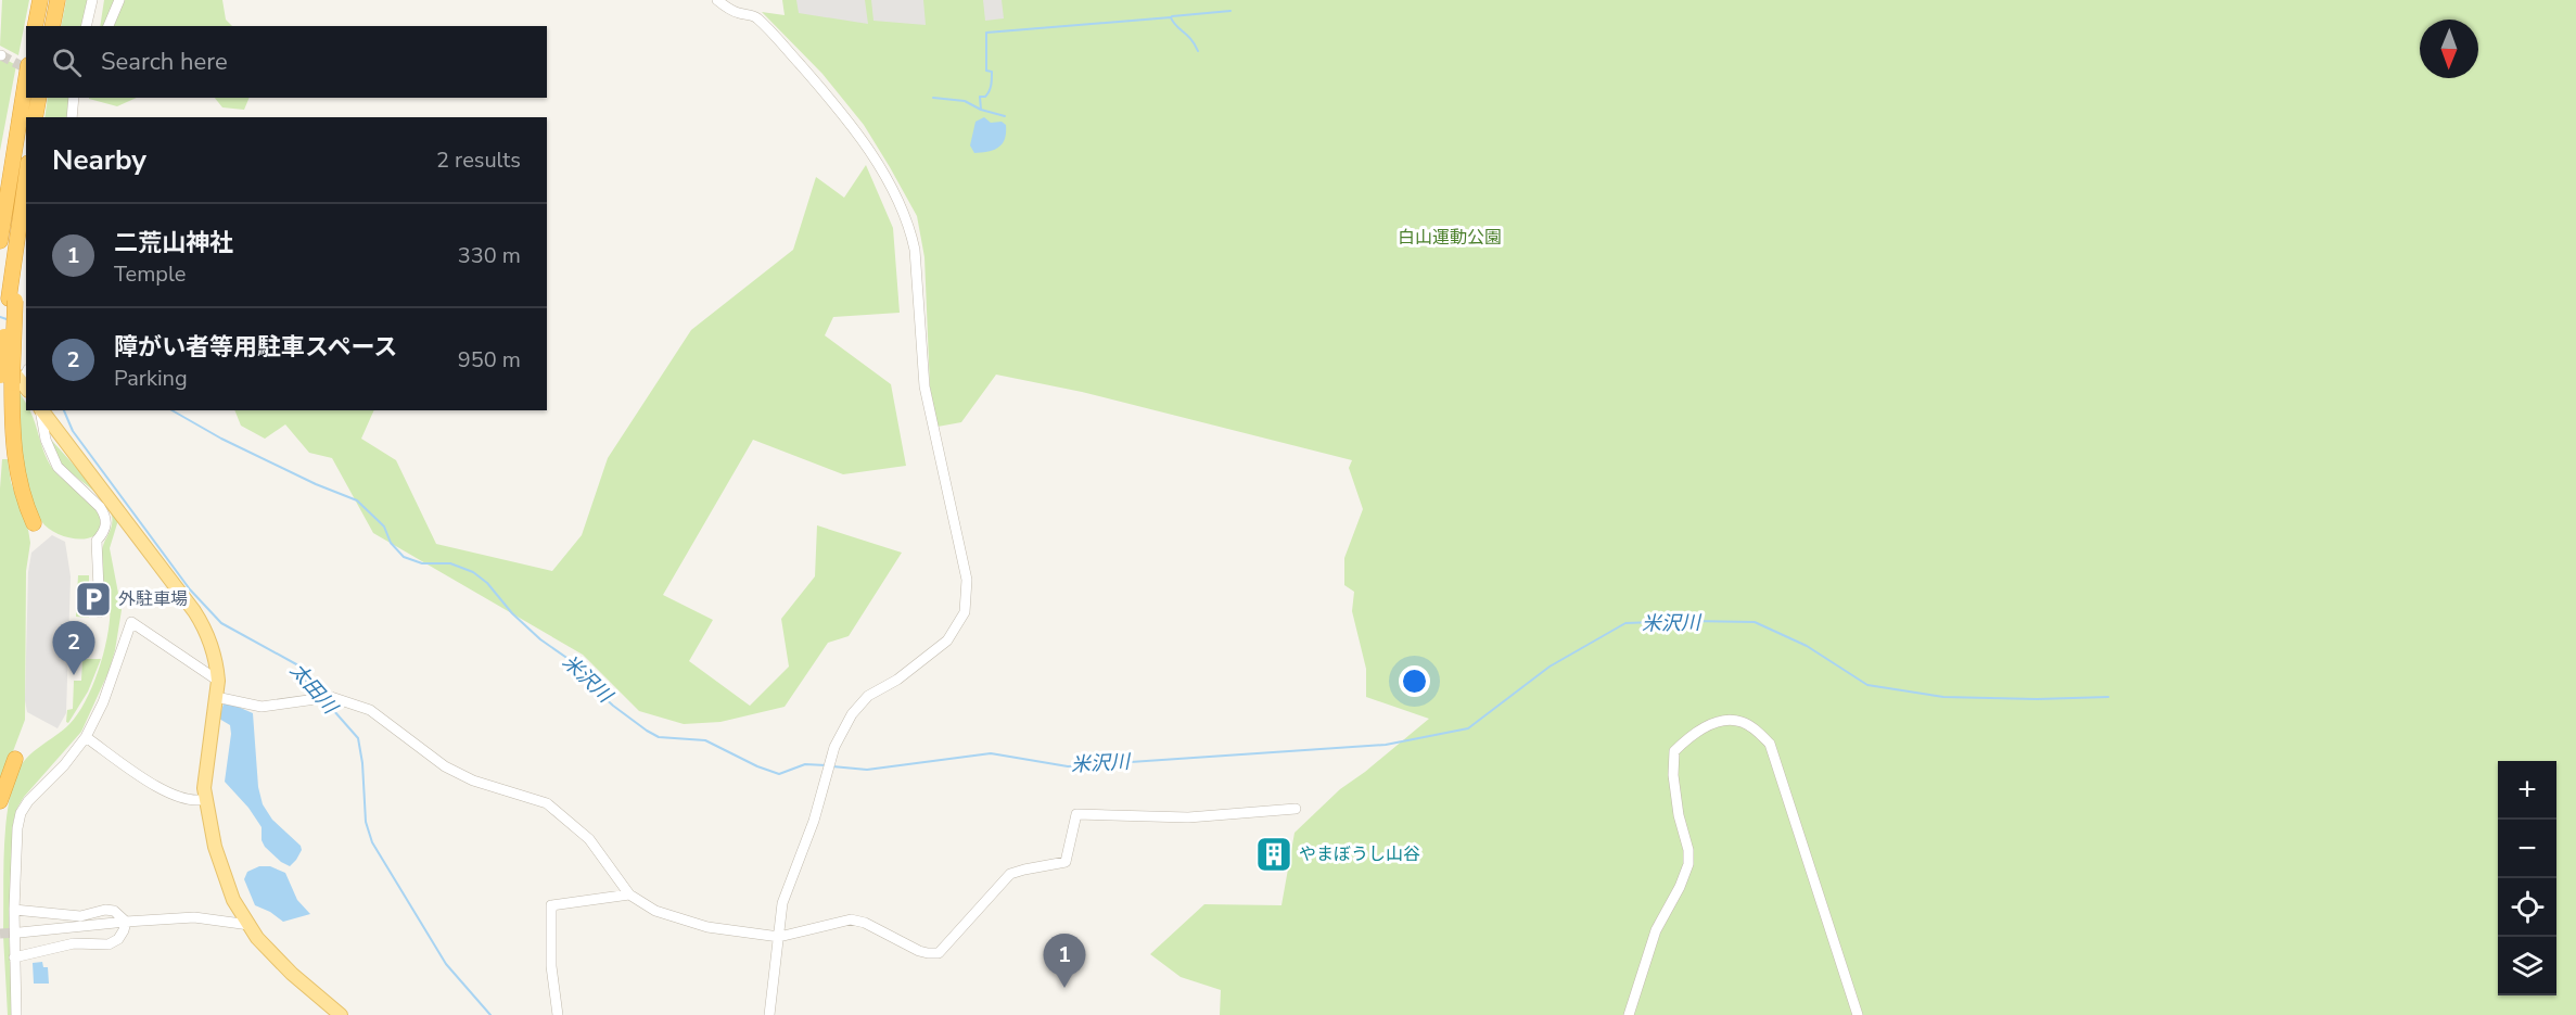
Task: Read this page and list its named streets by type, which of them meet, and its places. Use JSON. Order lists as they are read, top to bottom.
{
  "water": ["米沢川", "太田川"],
  "parks": ["白山運動公園"],
  "places": {
    "parking": ["外駐車場"],
    "building": ["やまぼうし山谷"]
  },
  "north": "bottom",
  "page": {
    "search": "Search here",
    "heading": ["Nearby", "2 results"],
    "list": [
      {
        "mark": "1",
        "name": "二荒山神社",
        "note": "Temple",
        "value": "330 m"
      },
      {
        "mark": "2",
        "name": "障がい者等用駐車スペース",
        "note": "Parking",
        "value": "950 m"
      }
    ],
    "pins": ["2", "1"],
    "map_buttons": ["+", "−"]
  }
}
